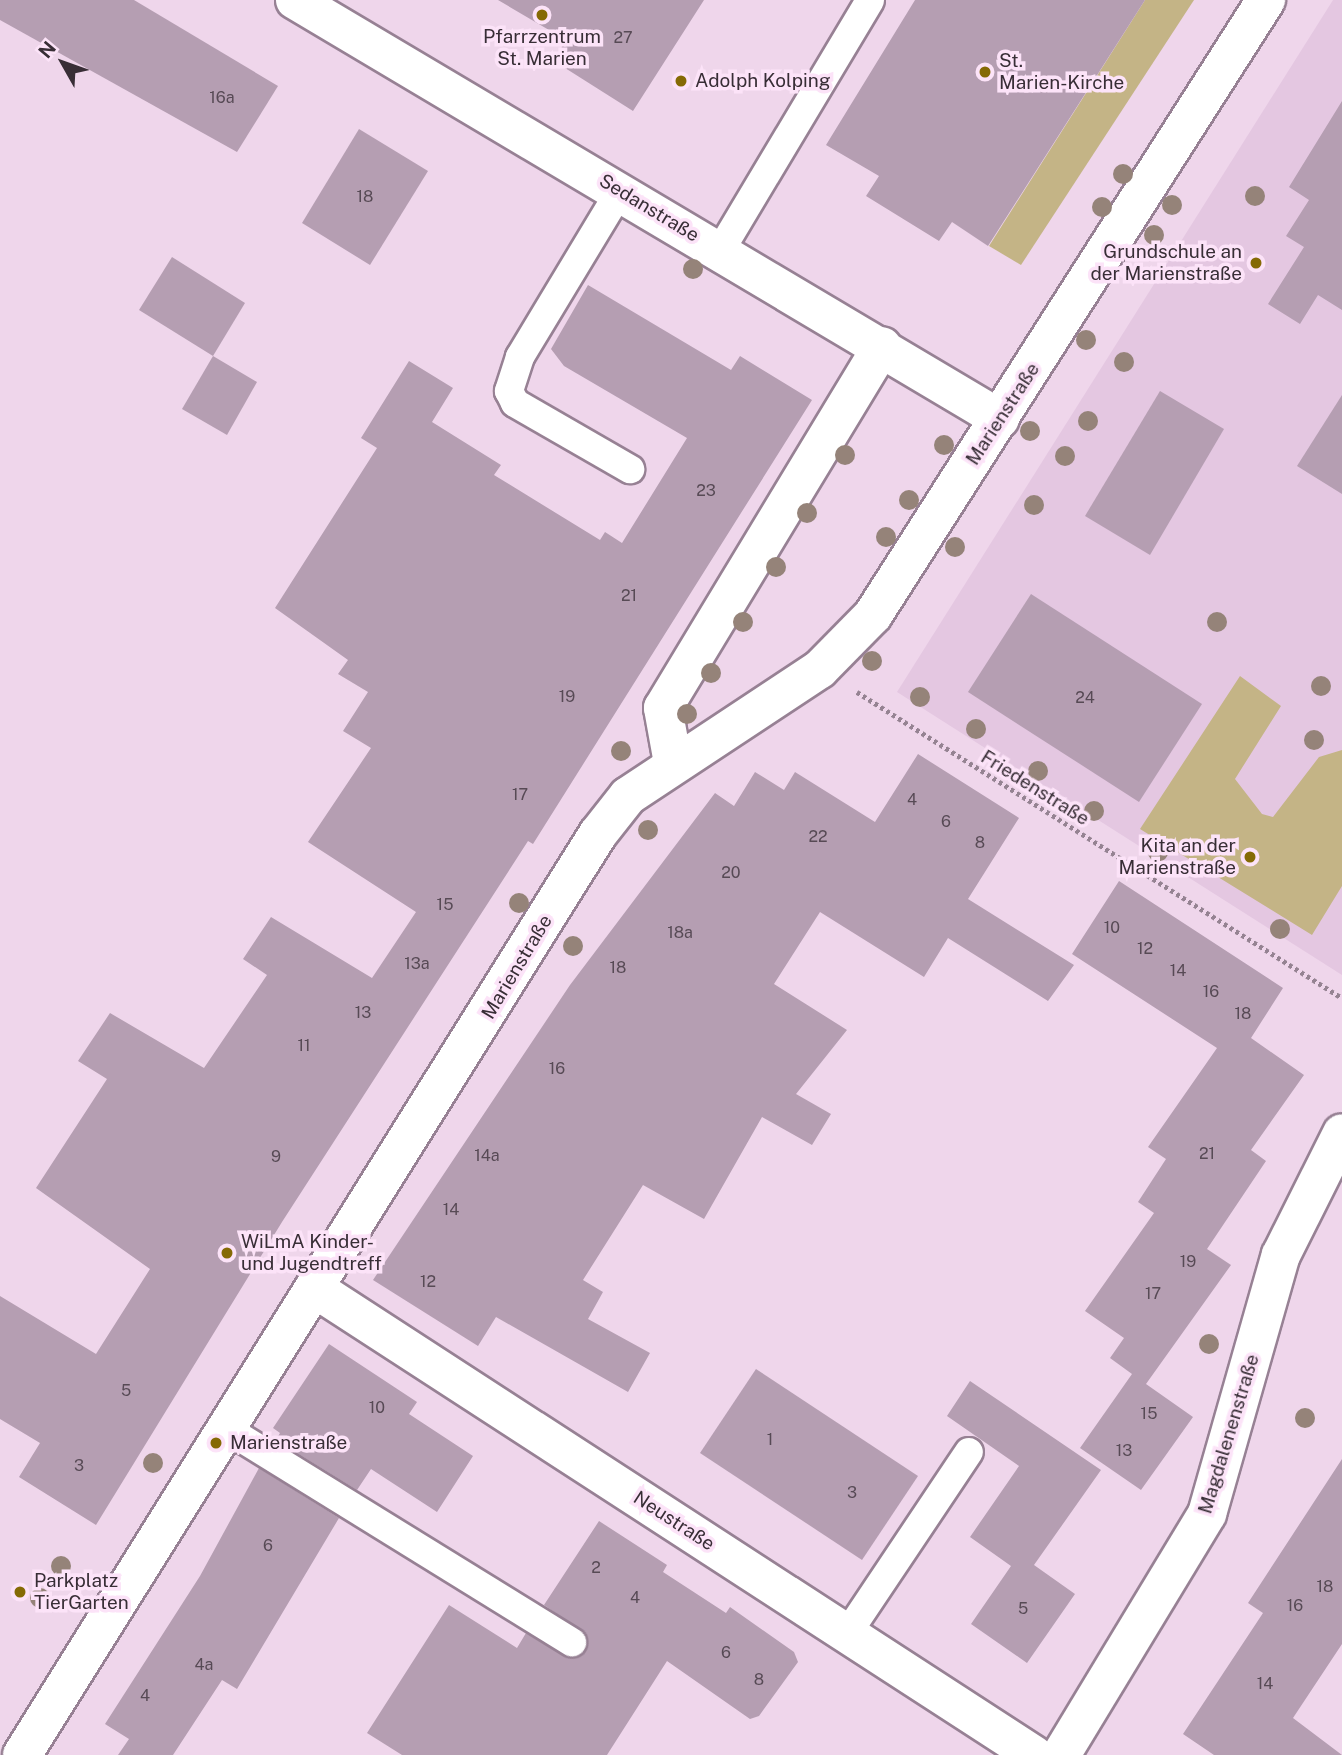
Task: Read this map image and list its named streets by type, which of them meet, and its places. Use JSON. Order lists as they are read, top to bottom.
{
  "streets": {
    "street": [
      "Sedanstraße",
      "Marienstraße",
      "Magdalenenstraße",
      "Neustraße"
    ],
    "path": ["Friedenstraße"]
  },
  "crossings": [
    ["Sedanstraße", "Marienstraße"],
    ["Marienstraße", "Friedenstraße"],
    ["Marienstraße", "Neustraße"]
  ],
  "places": [
    "Pfarrzentrum St. Marien",
    "St. Marien-Kirche",
    "Adolph Kolping",
    "Grundschule an der Marienstraße",
    "Kita an der Marienstraße",
    "WiLmA Kinder- und Jugendtreff",
    "Marienstraße",
    "Parkplatz TierGarten"
  ],
  "house_numbers": [
    "27",
    "16a",
    "18",
    "23",
    "21",
    "19",
    "24",
    "17",
    "4",
    "6",
    "22",
    "8",
    "20",
    "15",
    "10",
    "18a",
    "12",
    "13a",
    "18",
    "14",
    "16",
    "13",
    "18",
    "11",
    "16",
    "21",
    "14a",
    "9",
    "14",
    "19",
    "12",
    "17",
    "5",
    "10",
    "15",
    "1",
    "13",
    "3",
    "3",
    "6",
    "2",
    "18",
    "4",
    "16",
    "5",
    "6",
    "4a",
    "8",
    "14",
    "4"
  ],
  "north": "top left"
}
